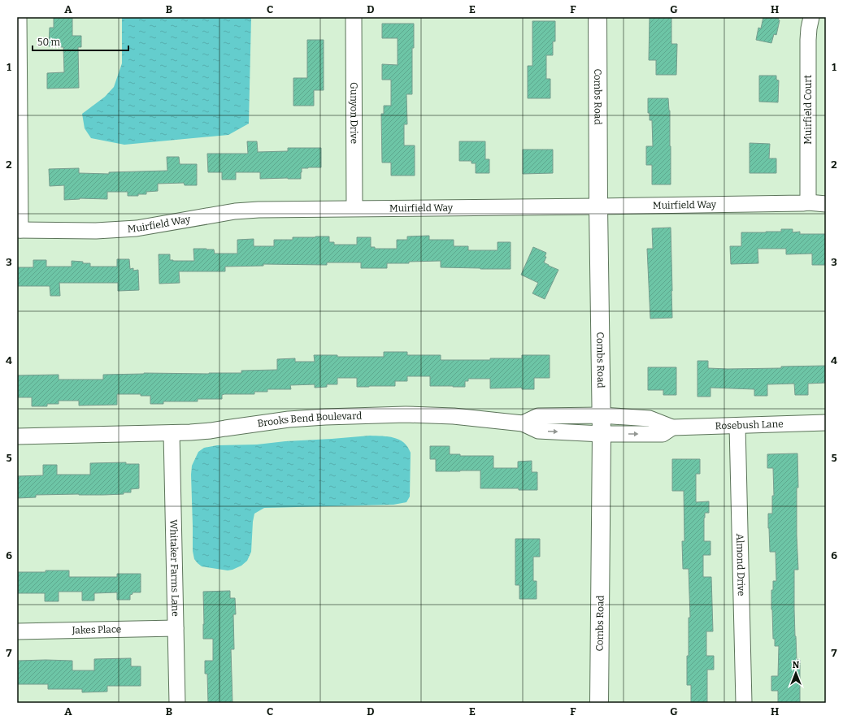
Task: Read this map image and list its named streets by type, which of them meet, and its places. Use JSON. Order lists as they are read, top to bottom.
{
  "streets": {
    "street": [
      "Combs Road",
      "Muirfield Court",
      "Gunyon Drive",
      "Muirfield Way",
      "Brooks Bend Boulevard",
      "Rosebush Lane",
      "Almond Drive",
      "Whitaker Farms Lane",
      "Jakes Place"
    ]
  },
  "crossings": [
    ["Combs Road", "Muirfield Way"],
    ["Combs Road", "Brooks Bend Boulevard"],
    ["Combs Road", "Rosebush Lane"],
    ["Muirfield Court", "Muirfield Way"],
    ["Gunyon Drive", "Muirfield Way"],
    ["Brooks Bend Boulevard", "Rosebush Lane"],
    ["Brooks Bend Boulevard", "Whitaker Farms Lane"],
    ["Rosebush Lane", "Almond Drive"],
    ["Whitaker Farms Lane", "Jakes Place"]
  ],
  "scale_bar": "50 m",
  "north": "top",
  "grid": {
    "columns": [
      "A",
      "B",
      "C",
      "D",
      "E",
      "F",
      "G",
      "H"
    ],
    "rows": [
      "1",
      "2",
      "3",
      "4",
      "5",
      "6",
      "7"
    ]
  }
}
